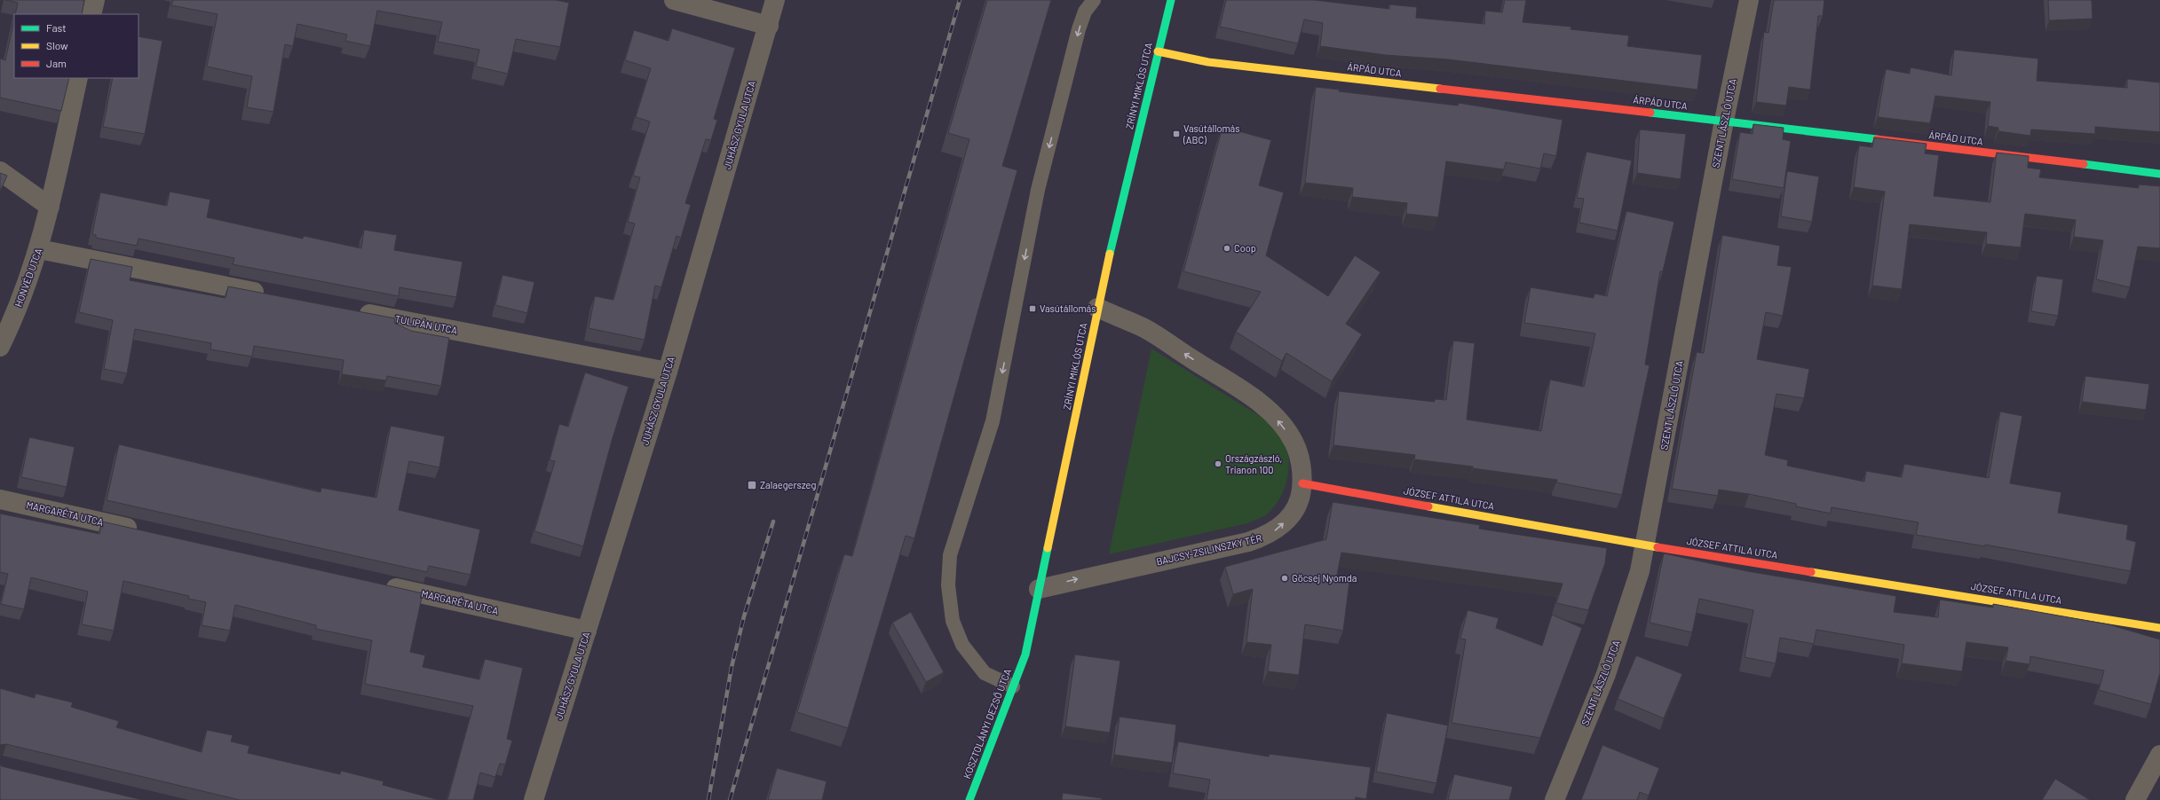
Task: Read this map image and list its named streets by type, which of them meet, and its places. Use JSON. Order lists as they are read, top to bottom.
{
  "streets": {
    "street": [
      "ÁRPÁD UTCA",
      "ZRÍNYI MIKLÓS UTCA",
      "SZENT LÁSZLÓ UTCA",
      "JUHÁSZ GYULA UTCA",
      "HONVÉD UTCA",
      "TULIPÁN UTCA",
      "JÓZSEF ATTILA UTCA",
      "MARGARÉTA UTCA",
      "BAJCSY-ZSILINSZKY TÉR",
      "KOSZTOLÁNYI DEZSŐ UTCA"
    ]
  },
  "crossings": [
    ["ÁRPÁD UTCA", "ZRÍNYI MIKLÓS UTCA"],
    ["ÁRPÁD UTCA", "SZENT LÁSZLÓ UTCA"],
    ["ZRÍNYI MIKLÓS UTCA", "BAJCSY-ZSILINSZKY TÉR"],
    ["ZRÍNYI MIKLÓS UTCA", "KOSZTOLÁNYI DEZSŐ UTCA"],
    ["SZENT LÁSZLÓ UTCA", "JÓZSEF ATTILA UTCA"],
    ["JUHÁSZ GYULA UTCA", "TULIPÁN UTCA"],
    ["JUHÁSZ GYULA UTCA", "MARGARÉTA UTCA"],
    ["JÓZSEF ATTILA UTCA", "BAJCSY-ZSILINSZKY TÉR"]
  ],
  "places": {
    "transit": ["Vasútállomás (ABC)", "Vasútállomás", "Zalaegerszeg"],
    "other": ["Coop", "Országzászló, Trianon 100", "Göcsej Nyomda"]
  },
  "legend": ["Fast", "Slow", "Jam"]
}
